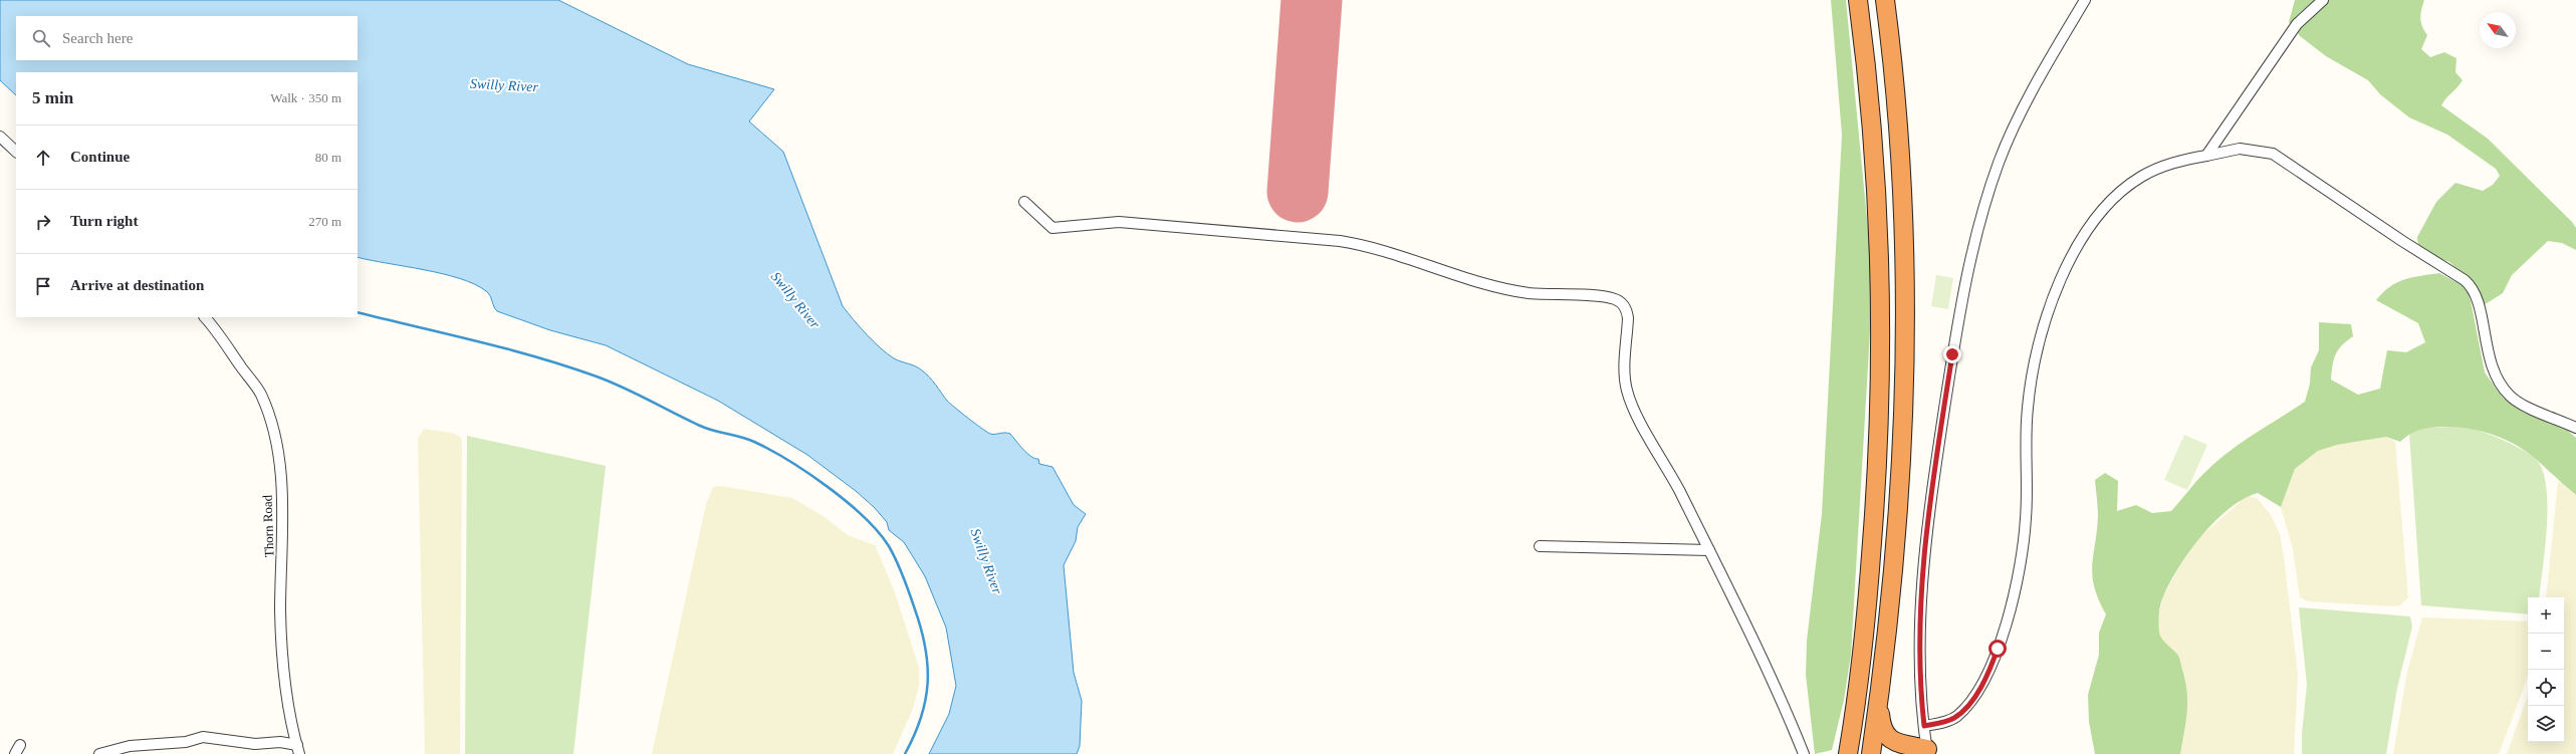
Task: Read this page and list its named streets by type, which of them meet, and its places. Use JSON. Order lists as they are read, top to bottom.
{
  "streets": {
    "street": ["Thorn Road"]
  },
  "water": ["Swilly River"],
  "north": "top left",
  "page": {
    "search": "Search here",
    "heading": ["5 min", "Walk · 350 m"],
    "list": [
      ["Continue", "80 m"],
      ["Turn right", "270 m"],
      "Arrive at destination"
    ],
    "map_buttons": ["+", "−"]
  }
}
